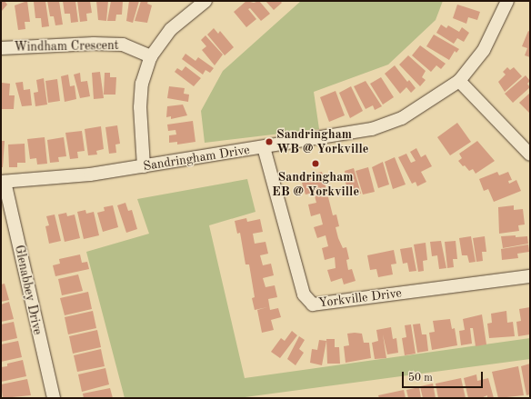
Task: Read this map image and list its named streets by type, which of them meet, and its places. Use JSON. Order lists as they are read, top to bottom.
{
  "streets": {
    "street": [
      "Windham Crescent",
      "Sandringham Drive",
      "Glenabbey Drive",
      "Yorkville Drive"
    ]
  },
  "crossings": [
    ["Sandringham Drive", "Glenabbey Drive"],
    ["Sandringham Drive", "Yorkville Drive"]
  ],
  "places": ["Sandringham WB @ Yorkville", "Sandringham EB @ Yorkville"],
  "scale_bar": "50 m"
}
